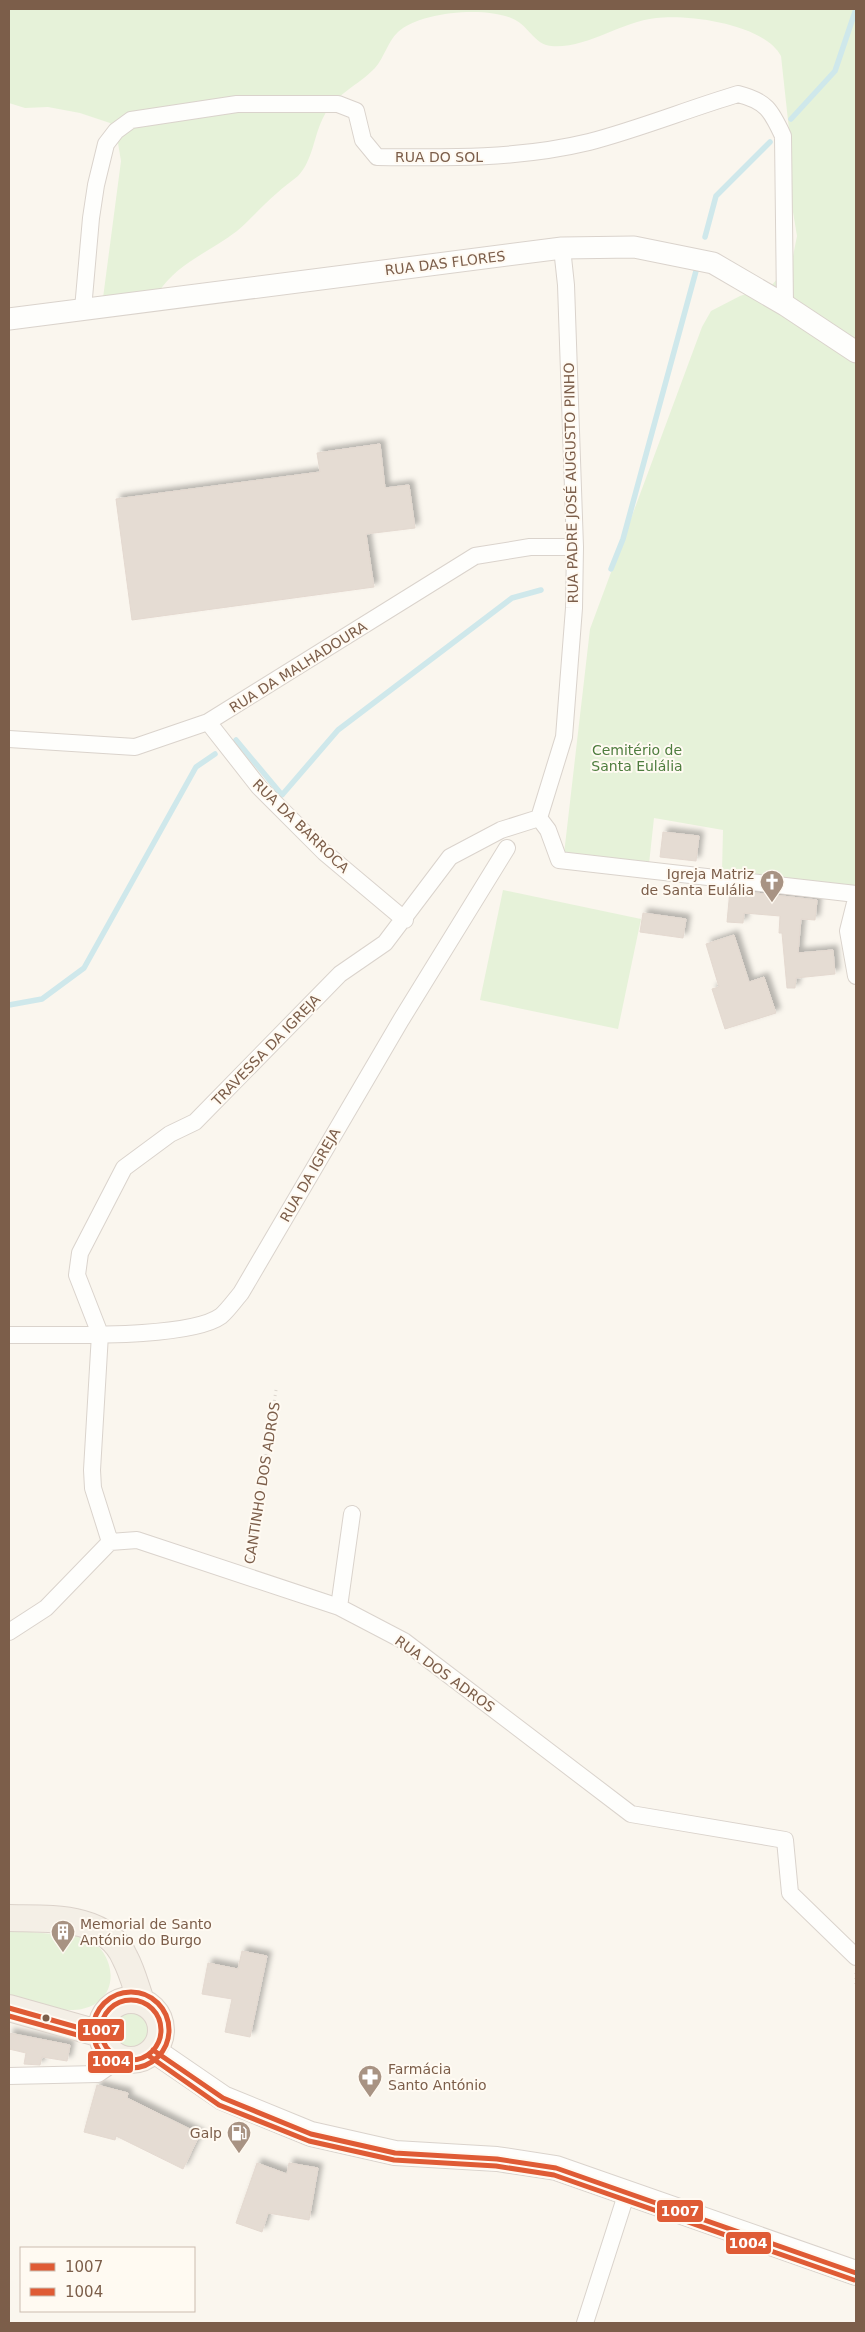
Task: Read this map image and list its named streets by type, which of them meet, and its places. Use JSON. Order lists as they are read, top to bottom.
{
  "streets": {
    "street": [
      "RUA DO SOL",
      "RUA DAS FLORES",
      "RUA PADRE JOSÉ AUGUSTO PINHO",
      "RUA DA MALHADOURA",
      "RUA DA BARROCA",
      "TRAVESSA DA IGREJA",
      "RUA DA IGREJA",
      "RUA DOS ADROS"
    ],
    "path": ["CANTINHO DOS ADROS"]
  },
  "crossings": [
    ["RUA DO SOL", "RUA DAS FLORES"],
    ["RUA DAS FLORES", "RUA PADRE JOSÉ AUGUSTO PINHO"],
    ["RUA PADRE JOSÉ AUGUSTO PINHO", "RUA DA MALHADOURA"],
    ["RUA PADRE JOSÉ AUGUSTO PINHO", "TRAVESSA DA IGREJA"],
    ["RUA DA MALHADOURA", "RUA DA BARROCA"],
    ["RUA DA BARROCA", "TRAVESSA DA IGREJA"],
    ["TRAVESSA DA IGREJA", "RUA DA IGREJA"],
    ["CANTINHO DOS ADROS", "RUA DOS ADROS"]
  ],
  "parks": ["Cemitério de Santa Eulália"],
  "places": {
    "church": ["Igreja Matriz de Santa Eulália"],
    "building": ["Memorial de Santo António do Burgo"],
    "pharmacy": ["Farmácia Santo António"],
    "fuel station": ["Galp"]
  },
  "lines": ["transit line 1004", "transit line 1007"],
  "legend": ["1007", "1004"]
}
